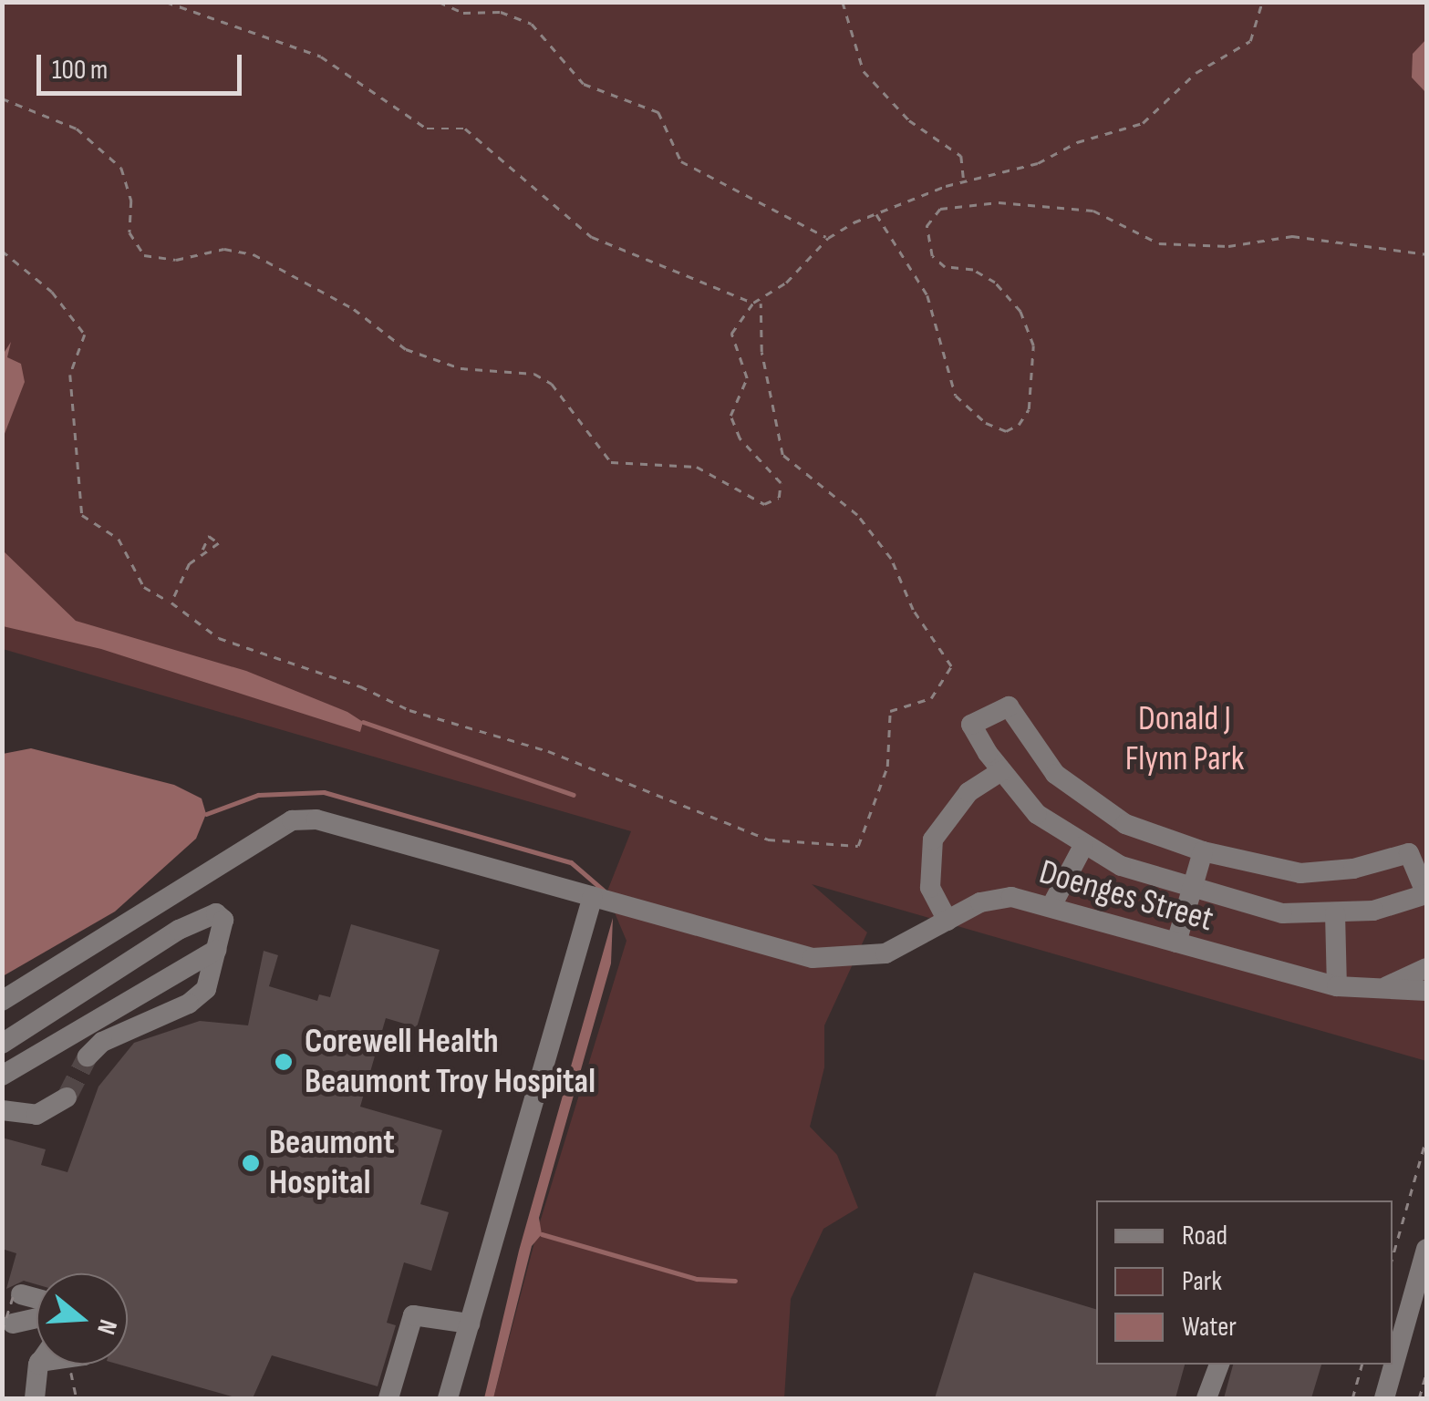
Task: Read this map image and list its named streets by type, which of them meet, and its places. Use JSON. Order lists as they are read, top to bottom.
{
  "streets": {
    "street": ["Doenges Street"]
  },
  "parks": ["Donald J Flynn Park"],
  "places": ["Corewell Health Beaumont Troy Hospital", "Beaumont Hospital"],
  "legend": ["Road", "Park", "Water"],
  "scale_bar": "100 m",
  "north": "right"
}
